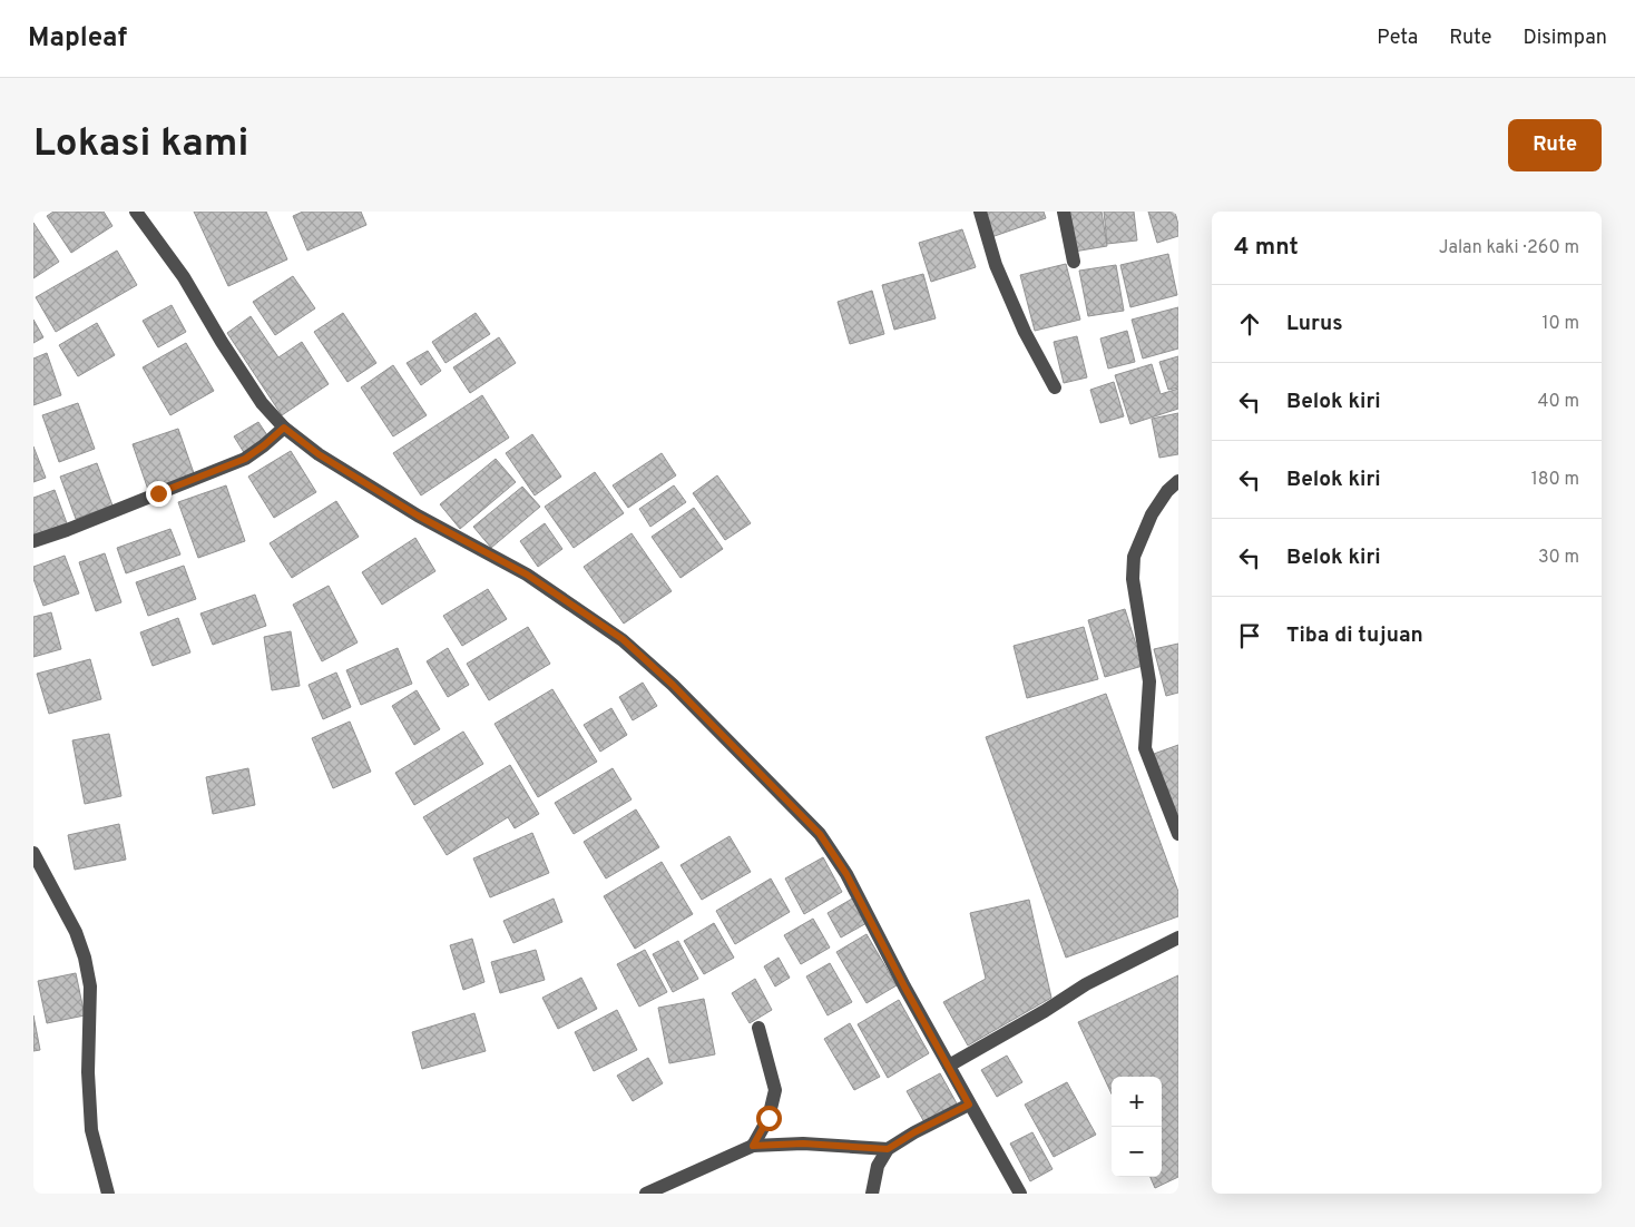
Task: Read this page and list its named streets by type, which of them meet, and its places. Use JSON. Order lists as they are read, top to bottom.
{
  "page": {
    "header": "Mapleaf",
    "nav": ["Peta", "Rute", "Disimpan"],
    "buttons": "Rute",
    "title": "Lokasi kami",
    "heading": ["4 mnt", "Jalan kaki · 260 m"],
    "list": [
      ["Lurus", "10 m"],
      ["Belok kiri", "40 m"],
      ["Belok kiri", "180 m"],
      ["Belok kiri", "30 m"],
      "Tiba di tujuan"
    ],
    "map_buttons": ["+", "−"]
  }
}
